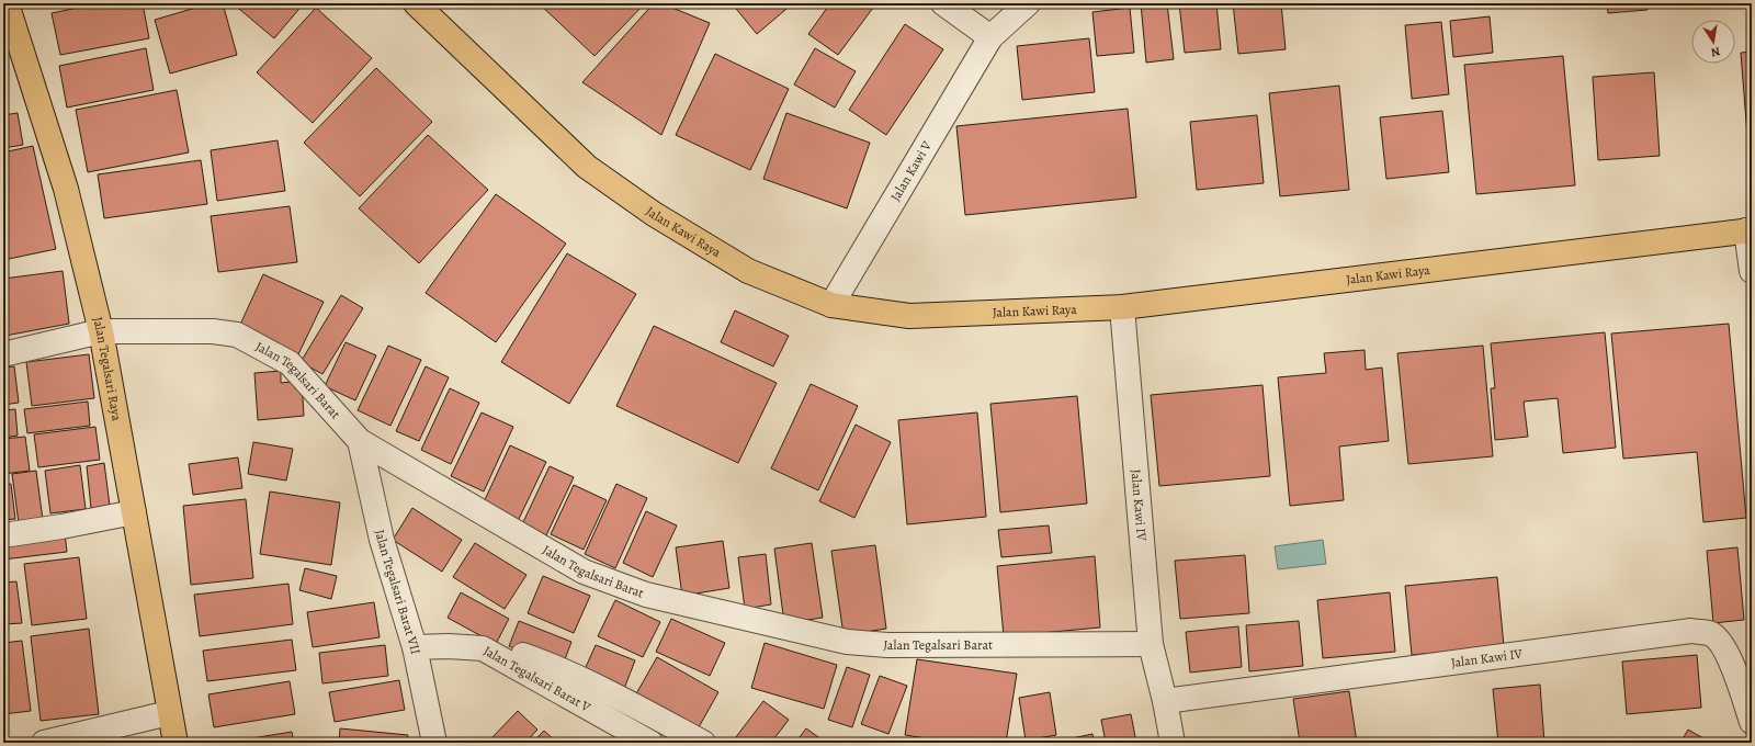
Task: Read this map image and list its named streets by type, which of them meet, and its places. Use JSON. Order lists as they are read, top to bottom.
{
  "streets": {
    "main road": ["Jalan Kawi Raya", "Jalan Tegalsari Raya"],
    "street": [
      "Jalan Kawi V",
      "Jalan Tegalsari Barat",
      "Jalan Kawi IV",
      "Jalan Tegalsari Barat VII",
      "Jalan Tegalsari Barat V"
    ]
  },
  "crossings": [
    ["Jalan Kawi V", "Jalan Kawi Raya"],
    ["Jalan Kawi Raya", "Jalan Kawi IV"],
    ["Jalan Tegalsari Raya", "Jalan Tegalsari Barat"],
    ["Jalan Tegalsari Barat", "Jalan Kawi IV"],
    ["Jalan Tegalsari Barat", "Jalan Tegalsari Barat VII"],
    ["Jalan Tegalsari Barat VII", "Jalan Tegalsari Barat V"]
  ],
  "north": "bottom"
}
